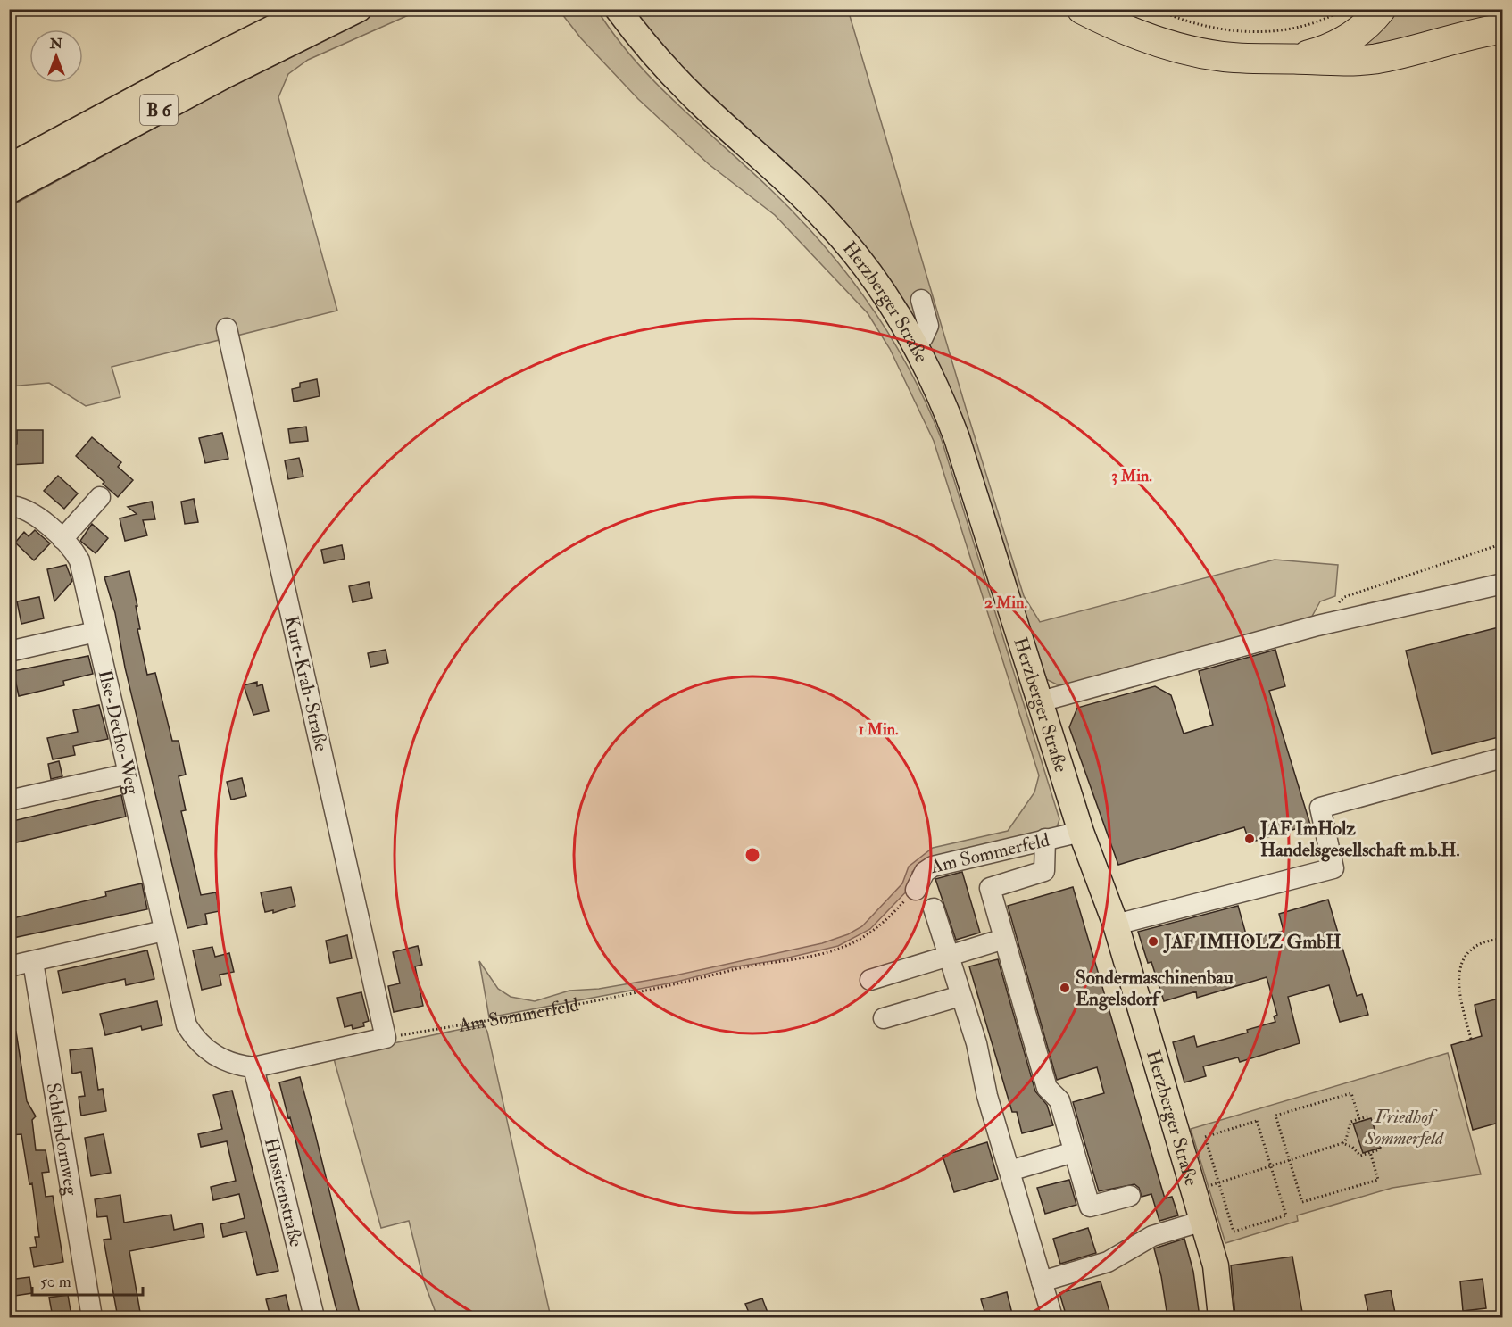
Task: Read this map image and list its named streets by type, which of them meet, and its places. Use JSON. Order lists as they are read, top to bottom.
{
  "streets": {
    "main road": ["B 6", "Herzberger Straße"],
    "street": [
      "Kurt-Krah-Straße",
      "Ilse-Decho-Weg",
      "Am Sommerfeld",
      "Schlehdornweg",
      "Hussitenstraße"
    ]
  },
  "crossings": [
    ["Herzberger Straße", "Am Sommerfeld"],
    ["Kurt-Krah-Straße", "Am Sommerfeld"]
  ],
  "parks": ["Friedhof Sommerfeld"],
  "places": ["JAF ImHolz Handelsgesellschaft m.b.H.", "JAF IMHOLZ GmbH", "Sondermaschinenbau Engelsdorf"],
  "scale_bar": "50 m",
  "north": "top",
  "rings": ["3 Min.", "2 Min.", "1 Min."]
}
